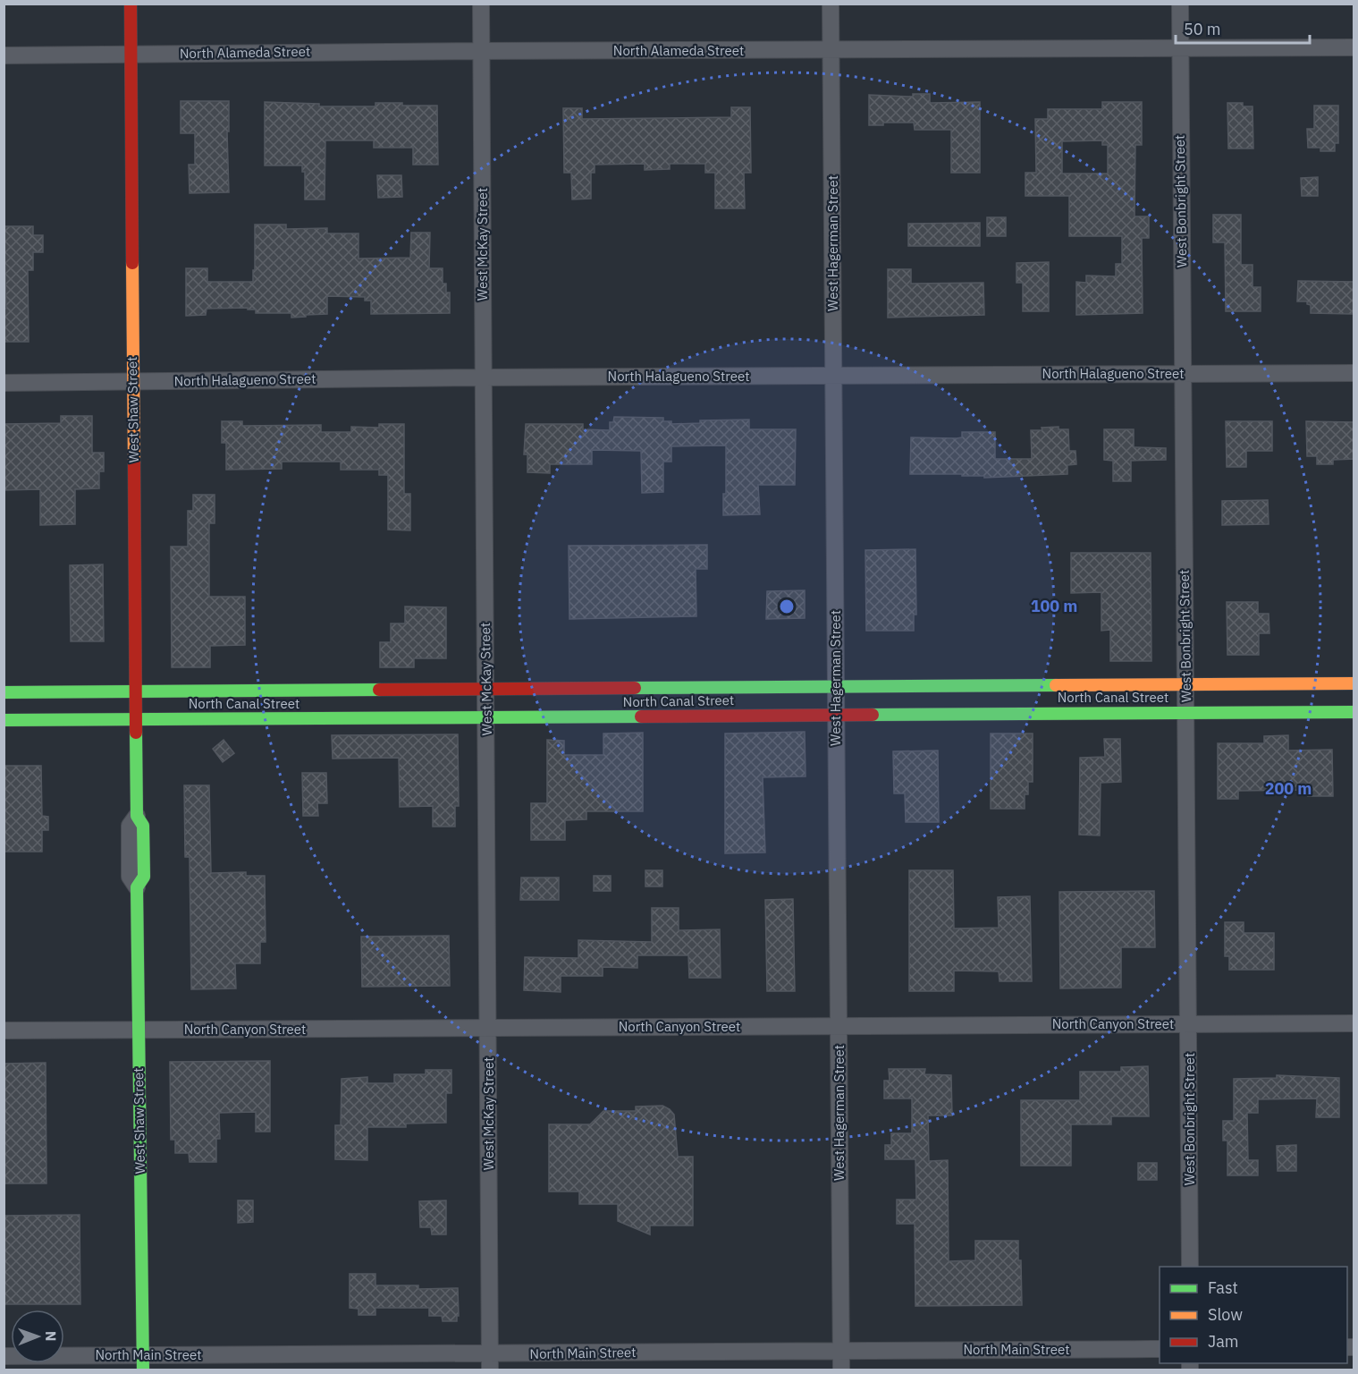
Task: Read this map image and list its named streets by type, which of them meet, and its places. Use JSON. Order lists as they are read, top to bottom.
{
  "streets": {
    "main road": ["West Shaw Street", "North Canal Street"],
    "street": [
      "North Alameda Street",
      "West Bonbright Street",
      "West Hagerman Street",
      "West McKay Street",
      "North Halagueno Street",
      "North Canyon Street",
      "North Main Street"
    ]
  },
  "crossings": [
    ["North Alameda Street", "West Bonbright Street"],
    ["North Alameda Street", "West Hagerman Street"],
    ["North Alameda Street", "West McKay Street"],
    ["North Alameda Street", "West Shaw Street"],
    ["West Bonbright Street", "North Halagueno Street"],
    ["West Bonbright Street", "North Canal Street"],
    ["West Bonbright Street", "North Canyon Street"],
    ["West Hagerman Street", "North Halagueno Street"],
    ["West Hagerman Street", "North Canal Street"],
    ["West Hagerman Street", "North Canyon Street"],
    ["West Hagerman Street", "North Main Street"],
    ["West McKay Street", "North Halagueno Street"],
    ["West McKay Street", "North Canal Street"],
    ["West McKay Street", "North Canyon Street"],
    ["West McKay Street", "North Main Street"],
    ["North Halagueno Street", "West Shaw Street"],
    ["West Shaw Street", "North Canal Street"],
    ["West Shaw Street", "North Canyon Street"],
    ["West Shaw Street", "North Main Street"]
  ],
  "legend": ["Fast", "Slow", "Jam"],
  "scale_bar": "50 m",
  "north": "right",
  "rings": ["100 m", "200 m"]
}
